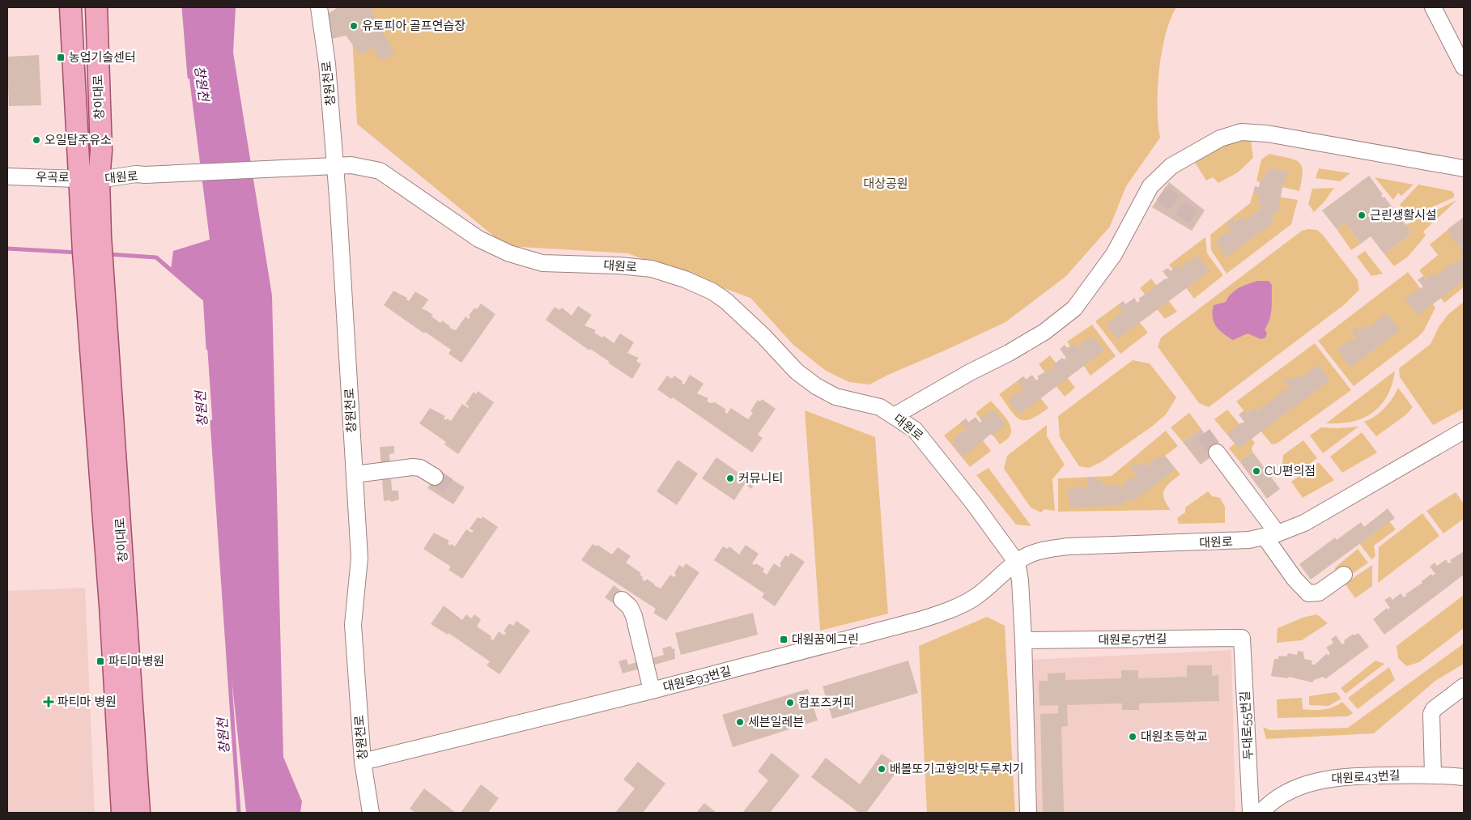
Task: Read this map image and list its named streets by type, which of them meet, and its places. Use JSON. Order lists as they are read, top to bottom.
{
  "streets": {
    "main road": ["창이대로"],
    "street": [
      "창원천로",
      "우곡로",
      "대원로",
      "대원로57번길",
      "대원로93번길",
      "두대로55번길",
      "대원로43번길"
    ]
  },
  "crossings": [
    ["창원천로", "대원로"],
    ["창원천로", "대원로93번길"],
    ["창이대로", "우곡로"],
    ["창이대로", "대원로"],
    ["우곡로", "대원로"],
    ["대원로", "대원로93번길"],
    ["대원로57번길", "두대로55번길"]
  ],
  "water": ["창원천"],
  "parks": ["대상공원"],
  "places": {
    "other": [
      "유토피아 골프연습장",
      "오일탑주유소",
      "근린생활시설",
      "CU편의점",
      "커뮤니티",
      "컴포즈커피",
      "세븐일레븐",
      "대원초등학교",
      "배볼또기고향의맛두루치기"
    ],
    "transit": ["농업기술센터", "대원꿈에그린", "파티마병원"],
    "health": ["파티마 병원"]
  }
}
